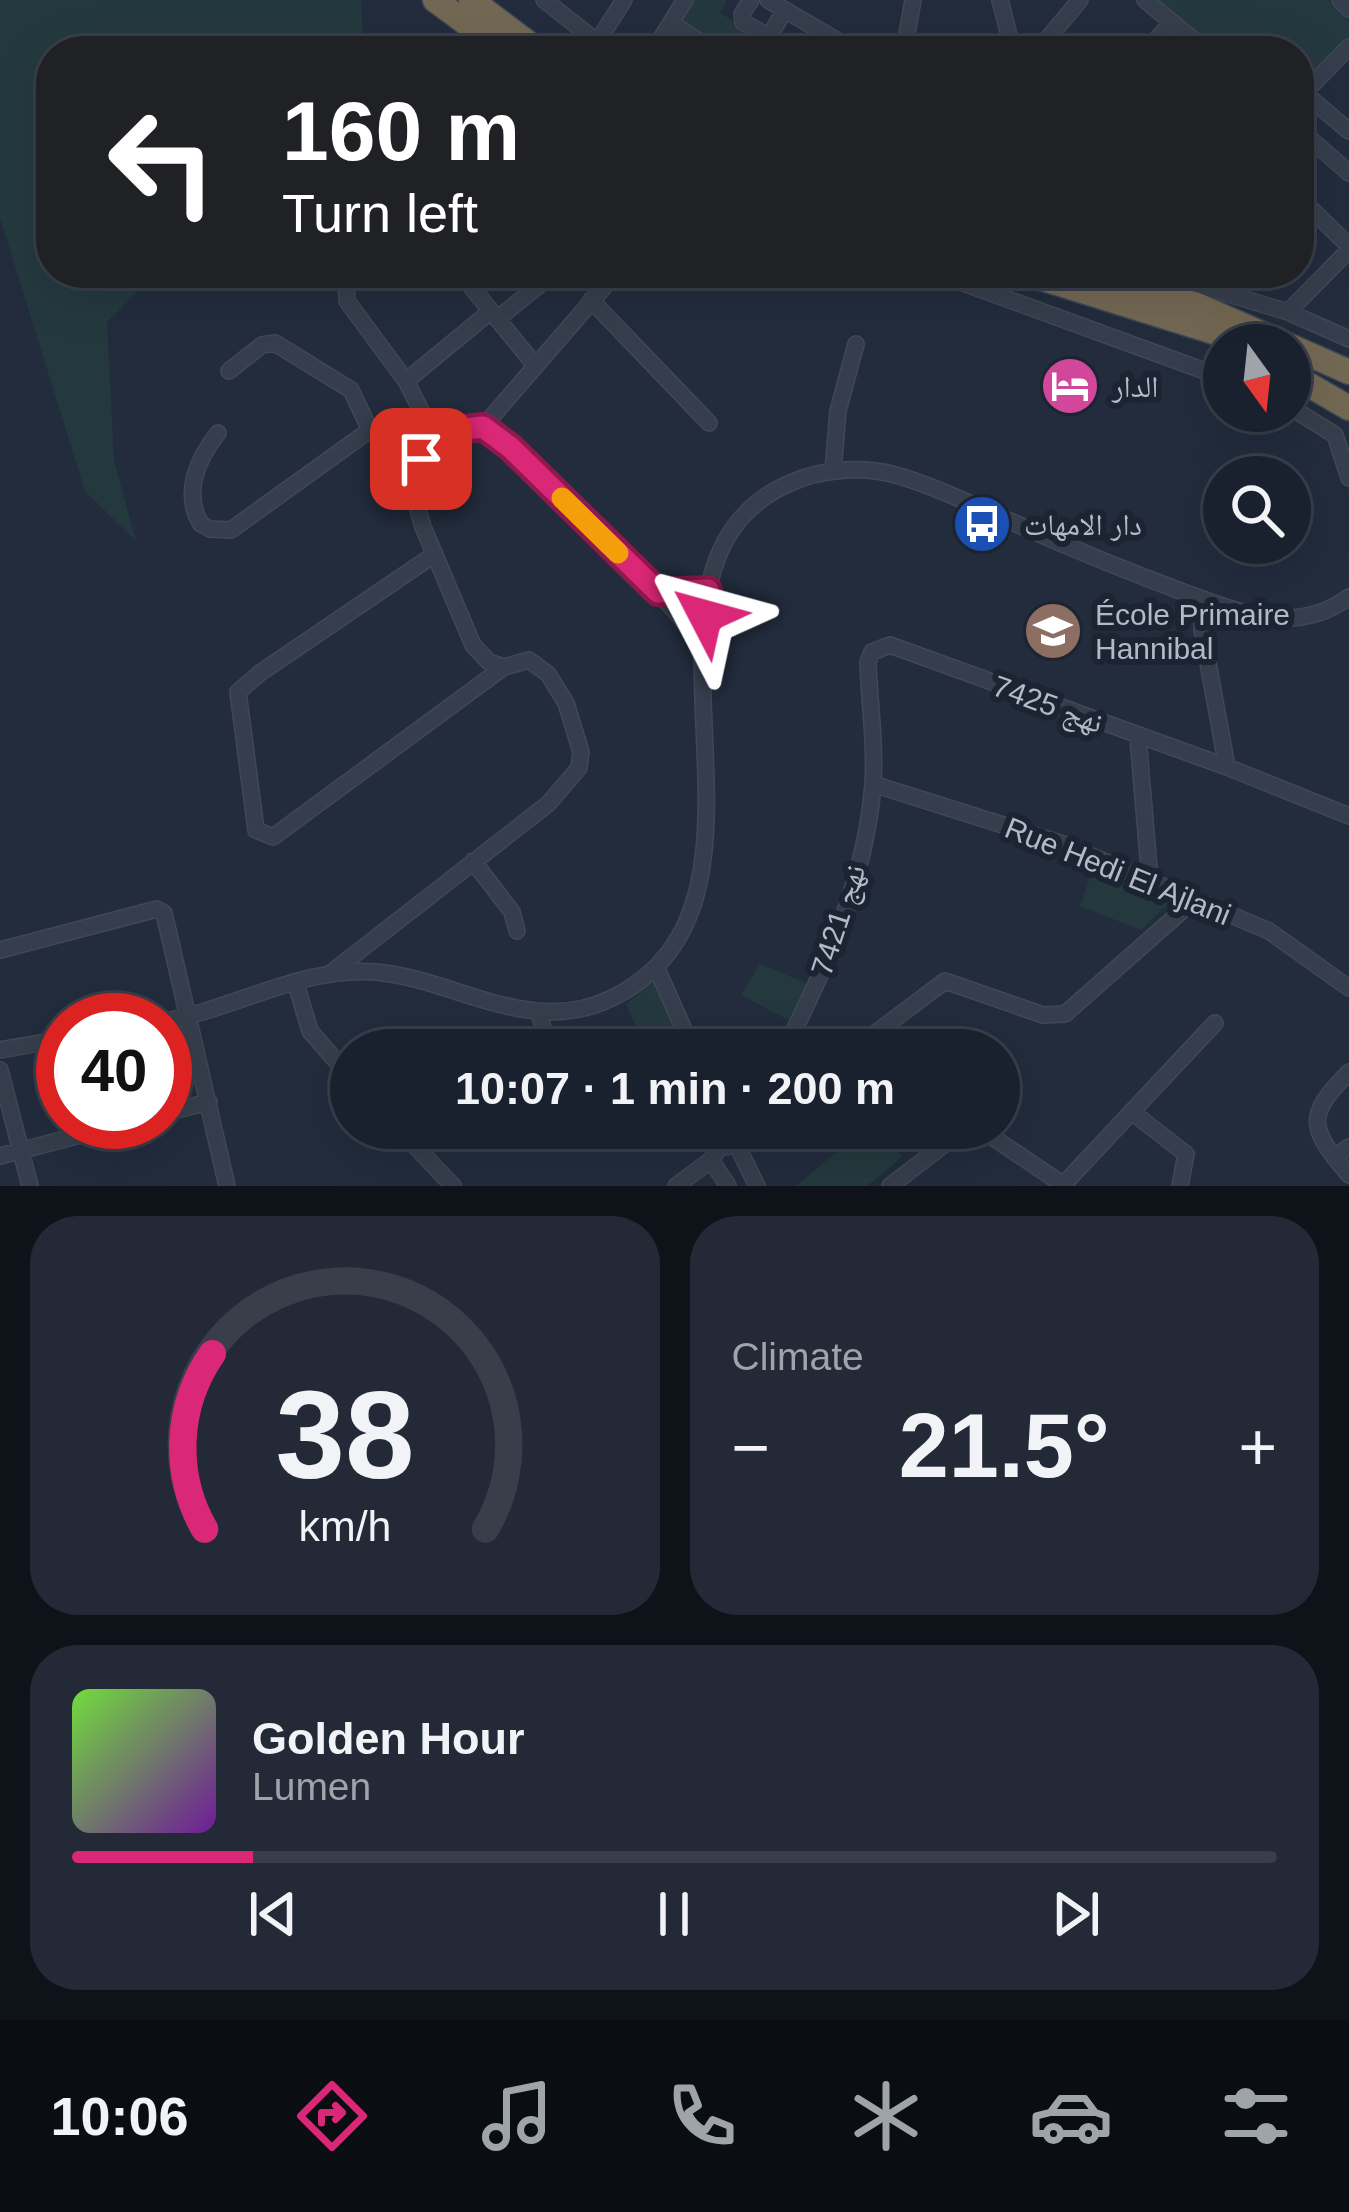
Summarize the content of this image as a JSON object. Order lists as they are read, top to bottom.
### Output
{
  "streets": {
    "street": ["نهج 7425", "Rue Hedi El Ajlani", "نهج 7421"]
  },
  "crossings": [
    ["نهج 7425", "Rue Hedi El Ajlani"],
    ["نهج 7425", "نهج 7421"],
    ["Rue Hedi El Ajlani", "نهج 7421"]
  ],
  "places": {
    "hotel": ["الدار"],
    "bus stop": ["دار الامهات"],
    "school or university": ["École Primaire Hannibal"]
  },
  "north": "bottom",
  "page": {
    "turn": ["160 m", "Turn left"],
    "limit": "40",
    "trip": "10:07 · 1 min · 200 m",
    "tile": "Climate",
    "heat": ["−", "21.5°", "+"],
    "song": ["Golden Hour", "Lumen"],
    "tabs": "10:06",
    "gauge": ["38", "km/h"]
  }
}
